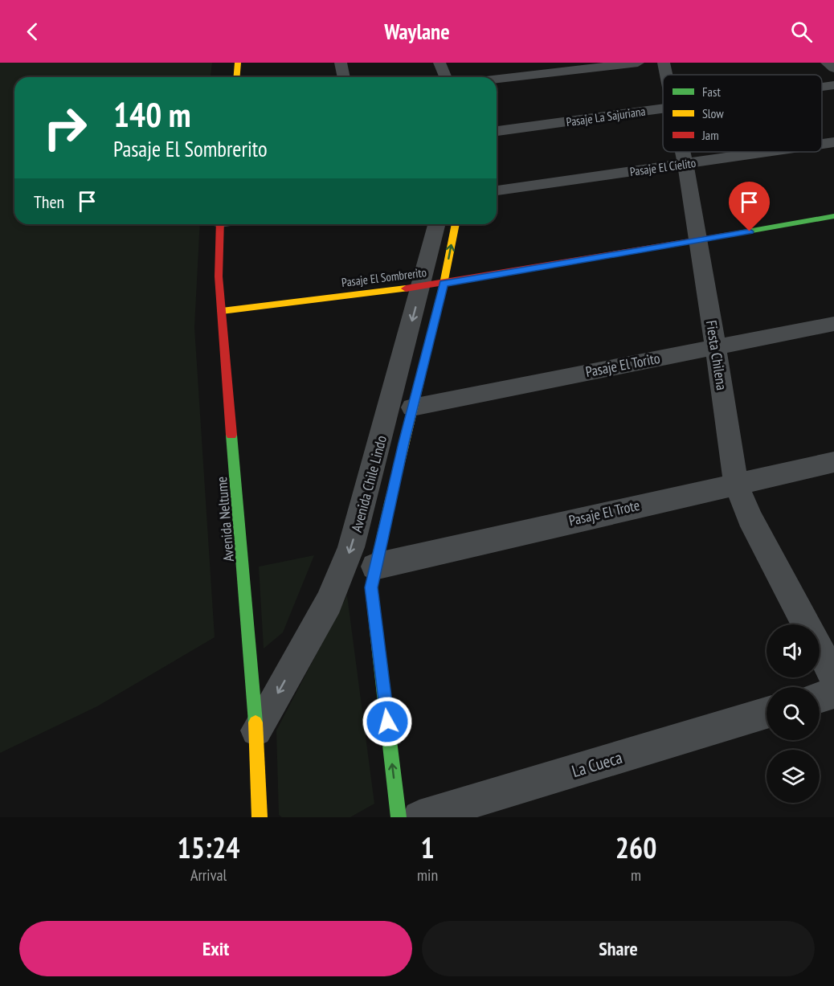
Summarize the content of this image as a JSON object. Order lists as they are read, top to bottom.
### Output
{
  "streets": {
    "street": [
      "Pasaje La Sajuriana",
      "Pasaje El Cielito",
      "Pasaje El Sombrerito",
      "Fiesta Chilena",
      "Pasaje El Torito",
      "Avenida Chile Lindo",
      "Pasaje El Trote",
      "Avenida Neltume",
      "La Cueca"
    ]
  },
  "crossings": [
    ["Pasaje El Cielito", "Fiesta Chilena"],
    ["Pasaje El Sombrerito", "Fiesta Chilena"],
    ["Pasaje El Sombrerito", "Avenida Chile Lindo"],
    ["Pasaje El Sombrerito", "Avenida Neltume"],
    ["Fiesta Chilena", "Pasaje El Torito"],
    ["Fiesta Chilena", "Pasaje El Trote"],
    ["Pasaje El Torito", "Avenida Chile Lindo"],
    ["Avenida Chile Lindo", "Pasaje El Trote"],
    ["Avenida Chile Lindo", "Avenida Neltume"]
  ],
  "legend": ["Fast", "Slow", "Jam"],
  "page": {
    "header": "Waylane",
    "turn": ["140 m", "Pasaje El Sombrerito"],
    "then": "Then",
    "eta": [
      "15:24",
      "Arrival",
      "1",
      "min",
      "260",
      "m"
    ],
    "buttons": ["Exit", "Share"]
  }
}
